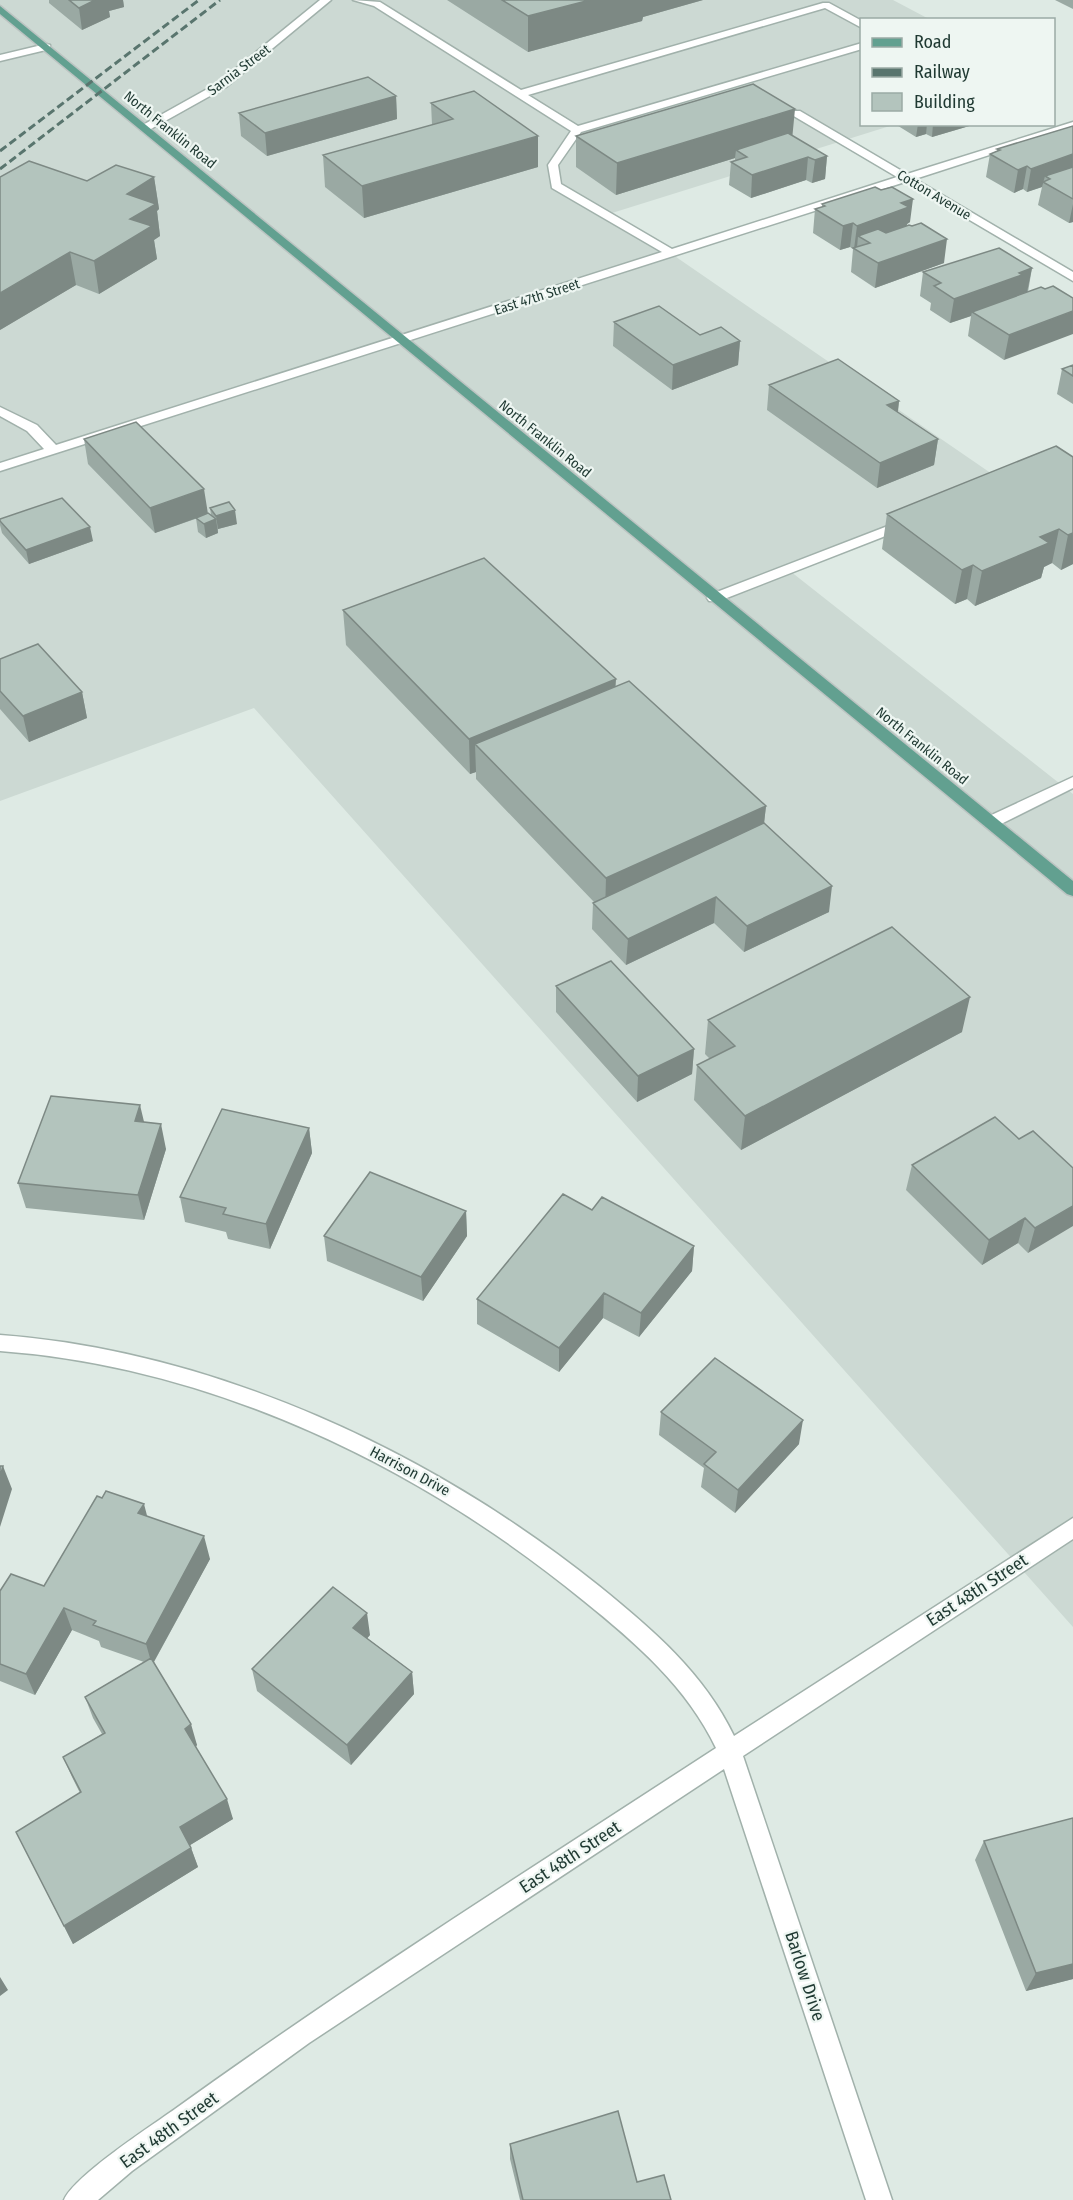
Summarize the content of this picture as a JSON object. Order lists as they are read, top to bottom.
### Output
{
  "streets": {
    "main road": ["North Franklin Road"],
    "street": [
      "Sarnia Street",
      "Cotton Avenue",
      "East 47th Street",
      "Harrison Drive",
      "East 48th Street",
      "Barlow Drive"
    ]
  },
  "crossings": [
    ["Sarnia Street", "North Franklin Road"],
    ["North Franklin Road", "East 47th Street"],
    ["Cotton Avenue", "East 47th Street"],
    ["Harrison Drive", "East 48th Street"],
    ["Harrison Drive", "Barlow Drive"],
    ["East 48th Street", "Barlow Drive"]
  ],
  "legend": ["Road", "Railway", "Building"]
}
